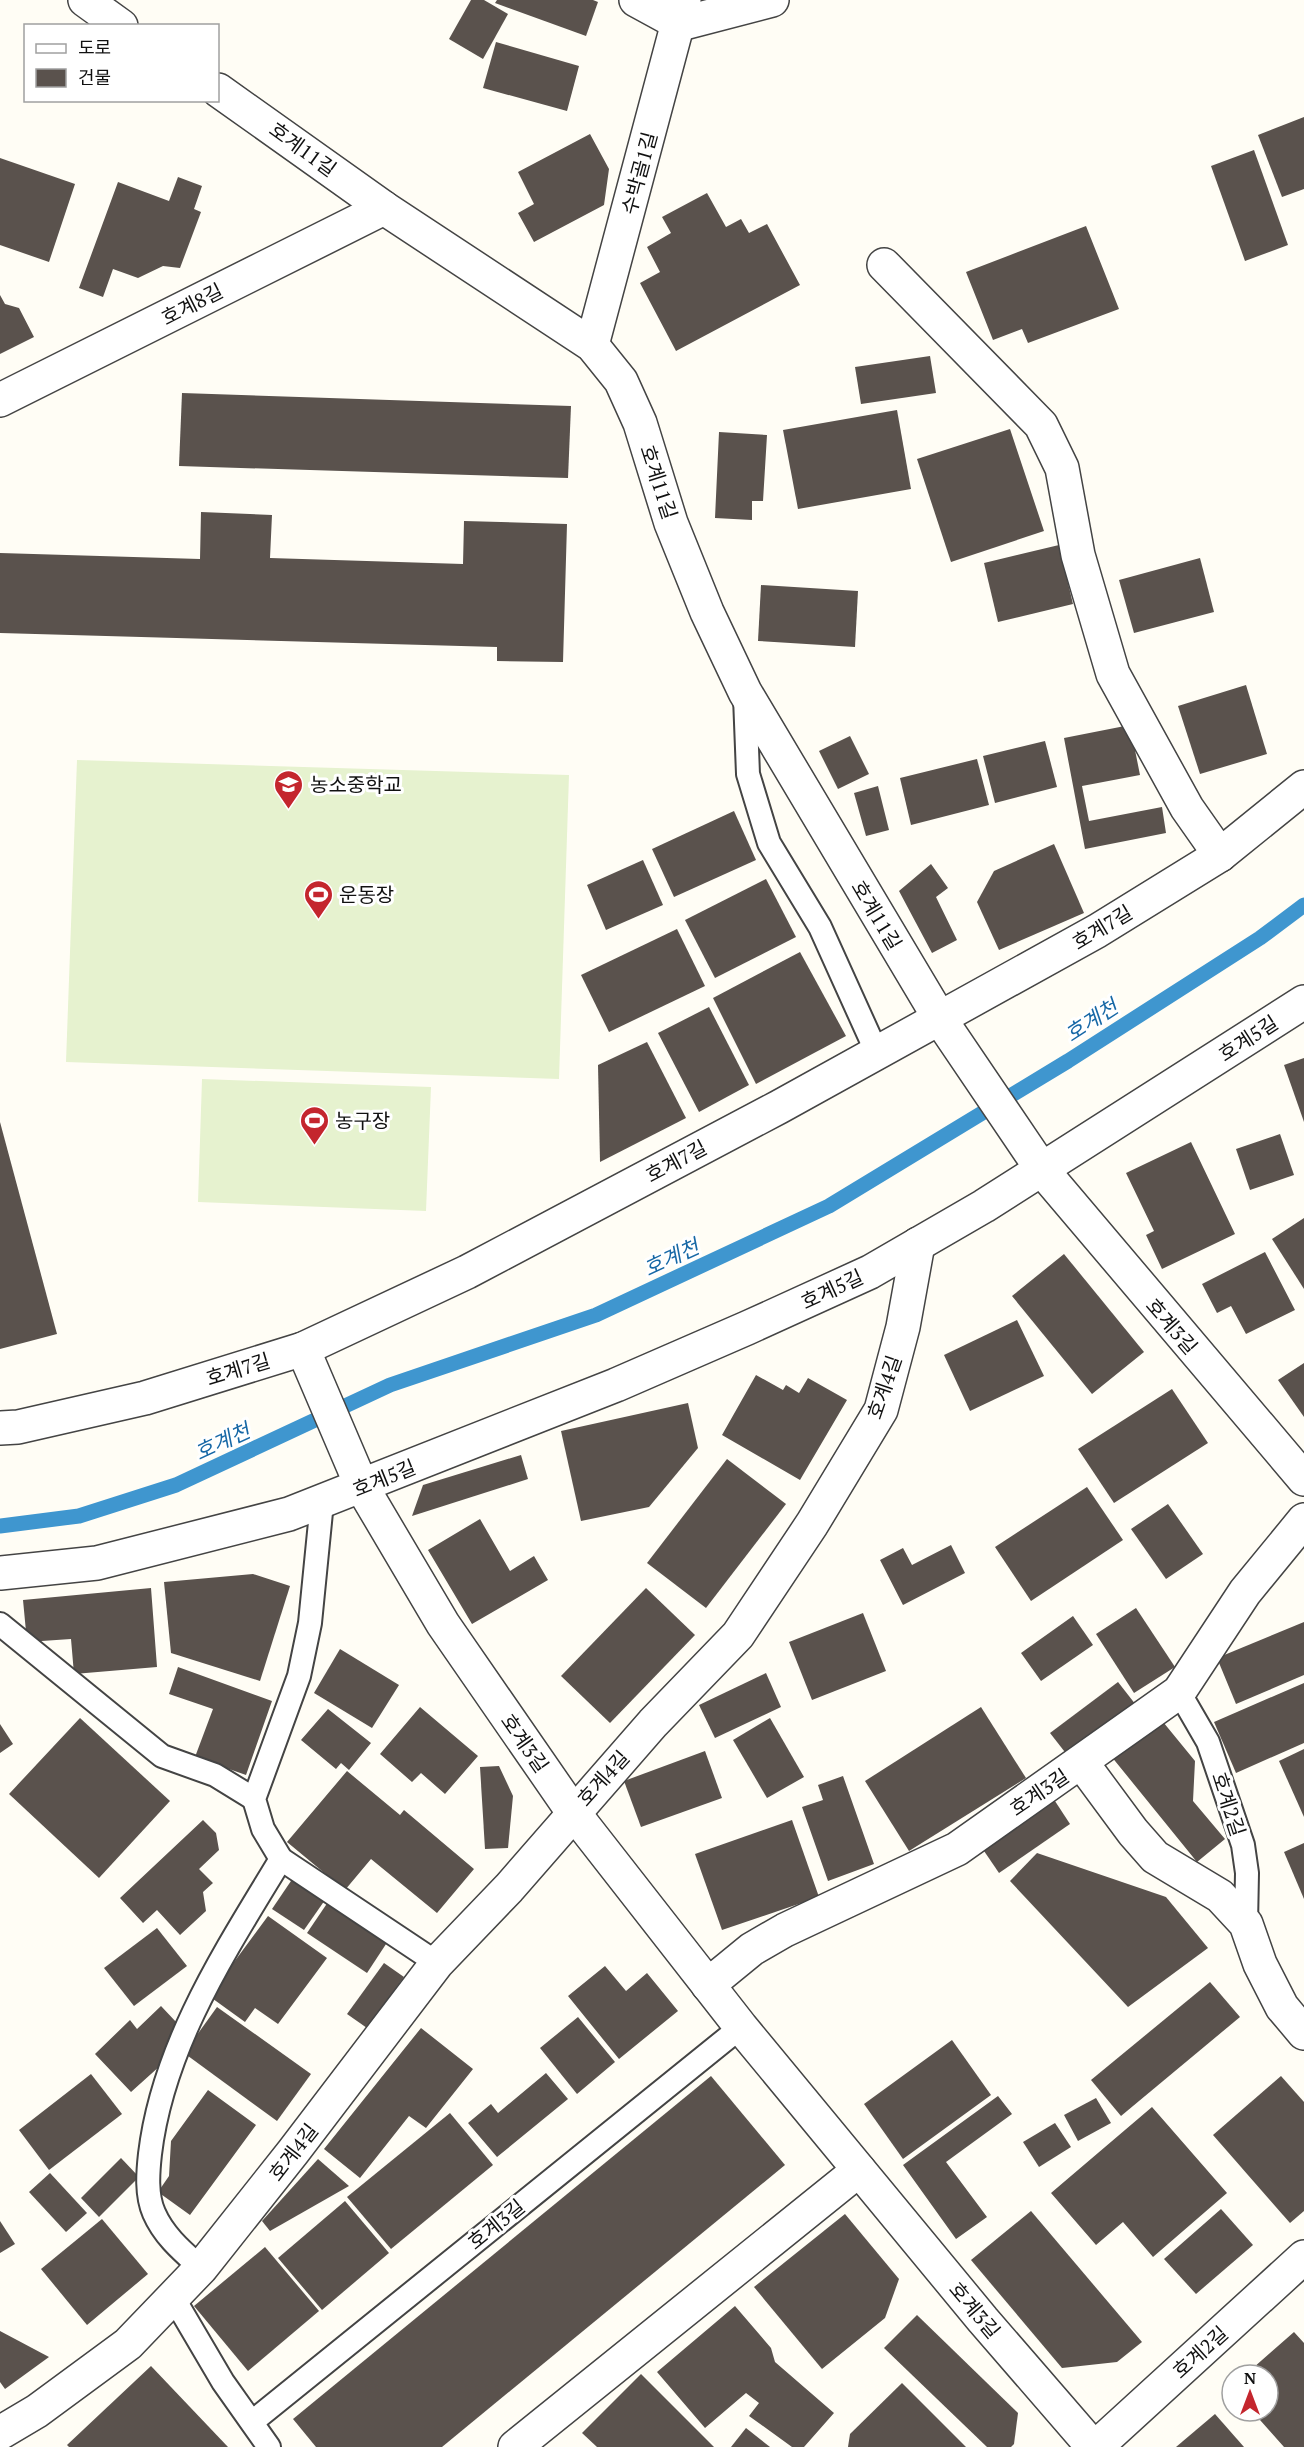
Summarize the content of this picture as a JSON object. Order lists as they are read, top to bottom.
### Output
{
  "streets": {
    "street": [
      "호계11길",
      "수박골1길",
      "호계8길",
      "호계7길",
      "호계5길",
      "호계3길",
      "호계4길",
      "호계2길"
    ]
  },
  "crossings": [
    ["호계11길", "수박골1길"],
    ["호계11길", "호계8길"],
    ["호계11길", "호계7길"],
    ["호계11길", "호계3길"],
    ["호계7길", "호계3길"],
    ["호계5길", "호계3길"],
    ["호계5길", "호계4길"],
    ["호계3길", "호계4길"],
    ["호계3길", "호계2길"]
  ],
  "water": ["호계천"],
  "places": {
    "school or university": ["농소중학교"],
    "sports": ["운동장", "농구장"]
  },
  "legend": ["도로", "건물"],
  "north": "top"
}
